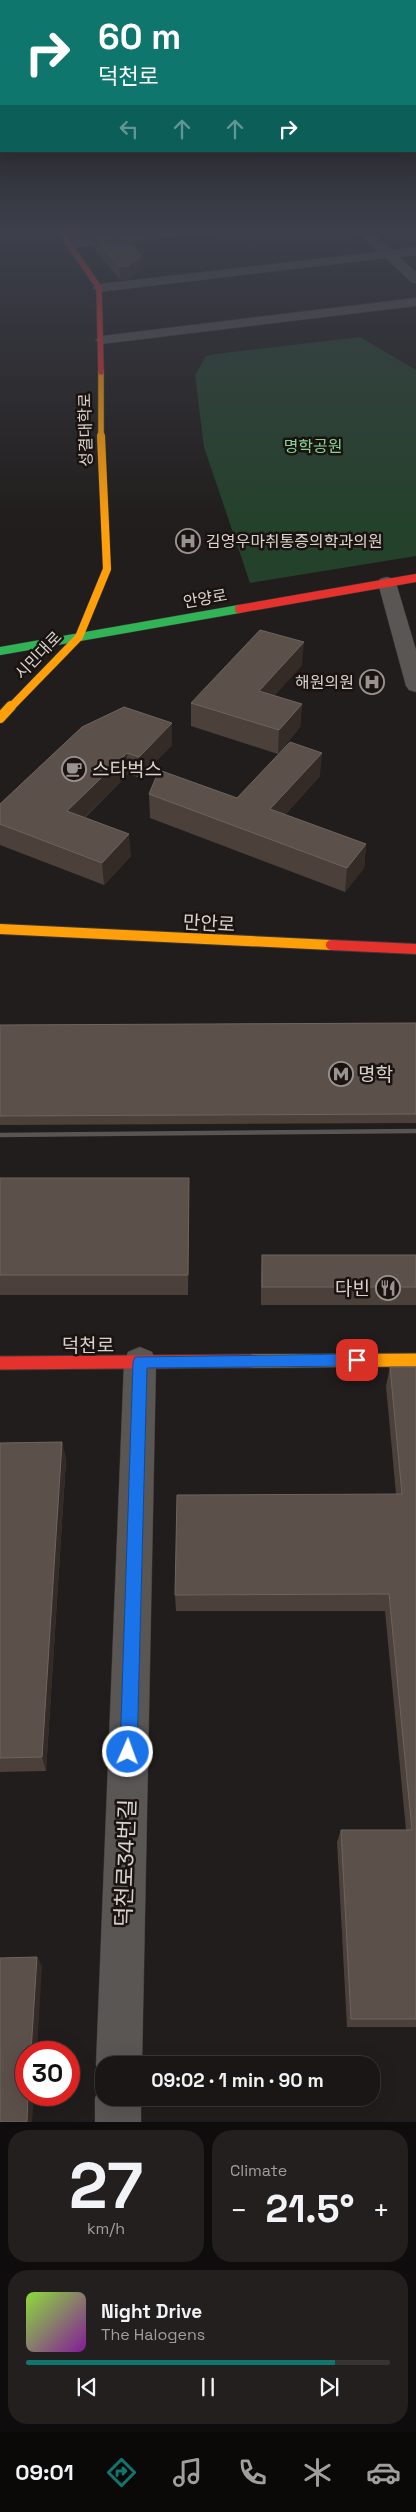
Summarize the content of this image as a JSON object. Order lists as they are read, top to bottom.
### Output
{
  "streets": {
    "street": [
      "성결대학로",
      "안양로",
      "시민대로",
      "만안로",
      "덕천로",
      "덕천로34번길"
    ]
  },
  "crossings": [
    ["성결대학로", "안양로"],
    ["성결대학로", "시민대로"],
    ["안양로", "시민대로"],
    ["덕천로", "덕천로34번길"]
  ],
  "parks": ["명학공원"],
  "places": {
    "hospital": ["김영우마취통증의학과의원", "해원의원"],
    "cafe": ["스타벅스"],
    "metro station": ["명학"],
    "restaurant": ["다빈"]
  },
  "page": {
    "turn": ["60 m", "덕천로"],
    "limit": "30",
    "trip": "09:02 · 1 min · 90 m",
    "tile": [
      ["27", "km/h"],
      "Climate"
    ],
    "heat": ["−", "21.5°", "+"],
    "song": ["Night Drive", "The Halogens"],
    "tabs": "09:01"
  }
}
